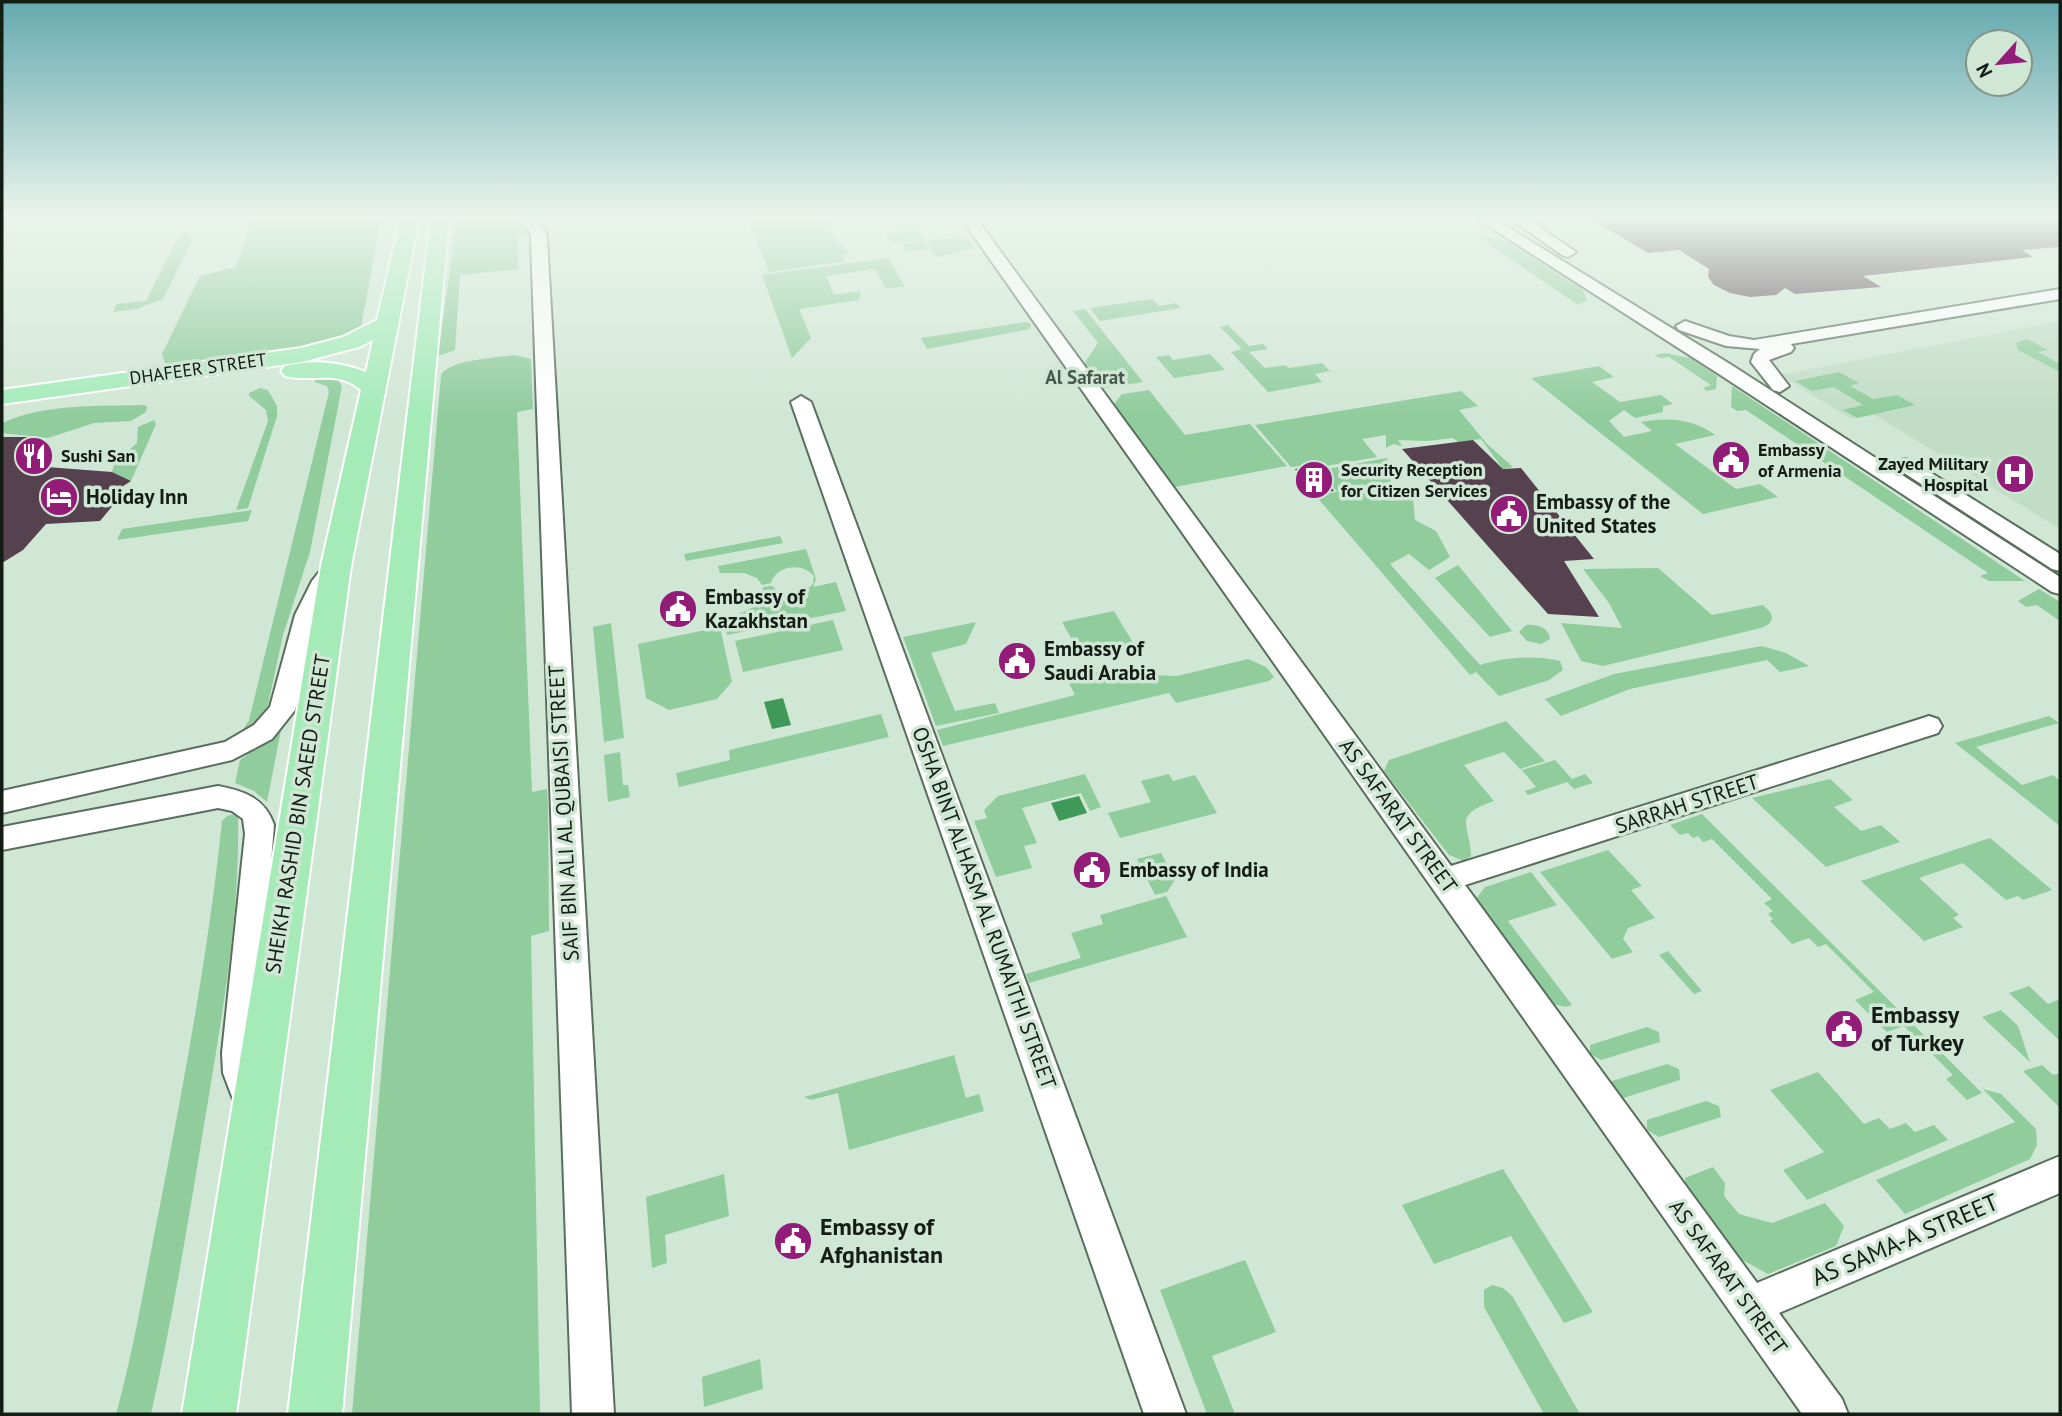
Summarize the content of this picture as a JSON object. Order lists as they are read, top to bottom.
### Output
{
  "streets": {
    "main road": ["DHAFEER STREET", "SHEIKH RASHID BIN SAEED STREET"],
    "street": [
      "SARRAH STREET",
      "SAIF BIN ALI AL QUBAISI STREET",
      "AS SAFARAT STREET",
      "OSHA BINT ALHASM AL RUMAITHI STREET",
      "AS SAMA-A STREET"
    ]
  },
  "crossings": [
    ["DHAFEER STREET", "SHEIKH RASHID BIN SAEED STREET"],
    ["SARRAH STREET", "AS SAFARAT STREET"],
    ["AS SAFARAT STREET", "AS SAMA-A STREET"]
  ],
  "districts": ["Al Safarat"],
  "places": {
    "restaurant": ["Sushi San"],
    "public building": [
      "Embassy of Armenia",
      "Embassy of the United States",
      "Embassy of Kazakhstan",
      "Embassy of Saudi Arabia",
      "Embassy of India",
      "Embassy of Turkey",
      "Embassy of Afghanistan"
    ],
    "hospital": ["Zayed Military Hospital"],
    "building": ["Security Reception for Citizen Services"],
    "hotel": ["Holiday Inn"]
  },
  "north": "bottom left"
}
